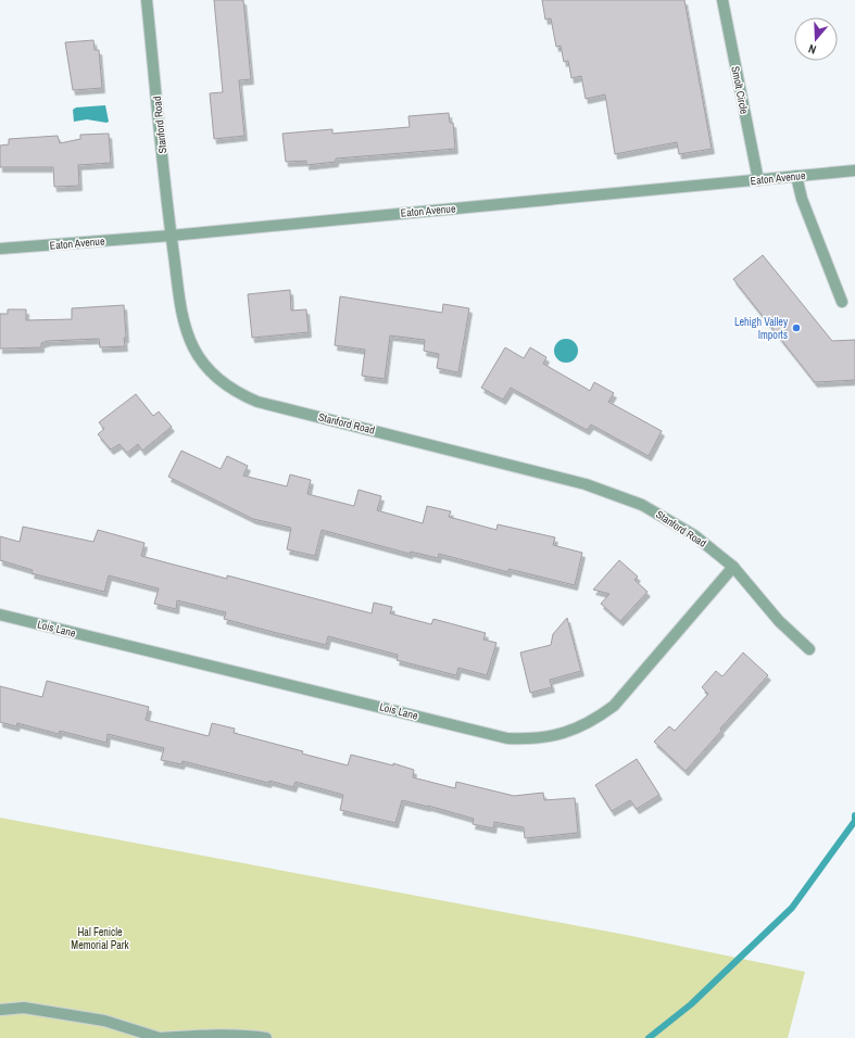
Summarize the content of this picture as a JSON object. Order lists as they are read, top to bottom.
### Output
{
  "streets": {
    "street": [
      "Smolt Circle",
      "Stanford Road",
      "Eaton Avenue",
      "Lois Lane"
    ]
  },
  "crossings": [
    ["Smolt Circle", "Eaton Avenue"],
    ["Stanford Road", "Eaton Avenue"],
    ["Stanford Road", "Lois Lane"]
  ],
  "parks": ["Hal Fenicle Memorial Park"],
  "places": ["Lehigh Valley Imports"],
  "north": "bottom"
}
